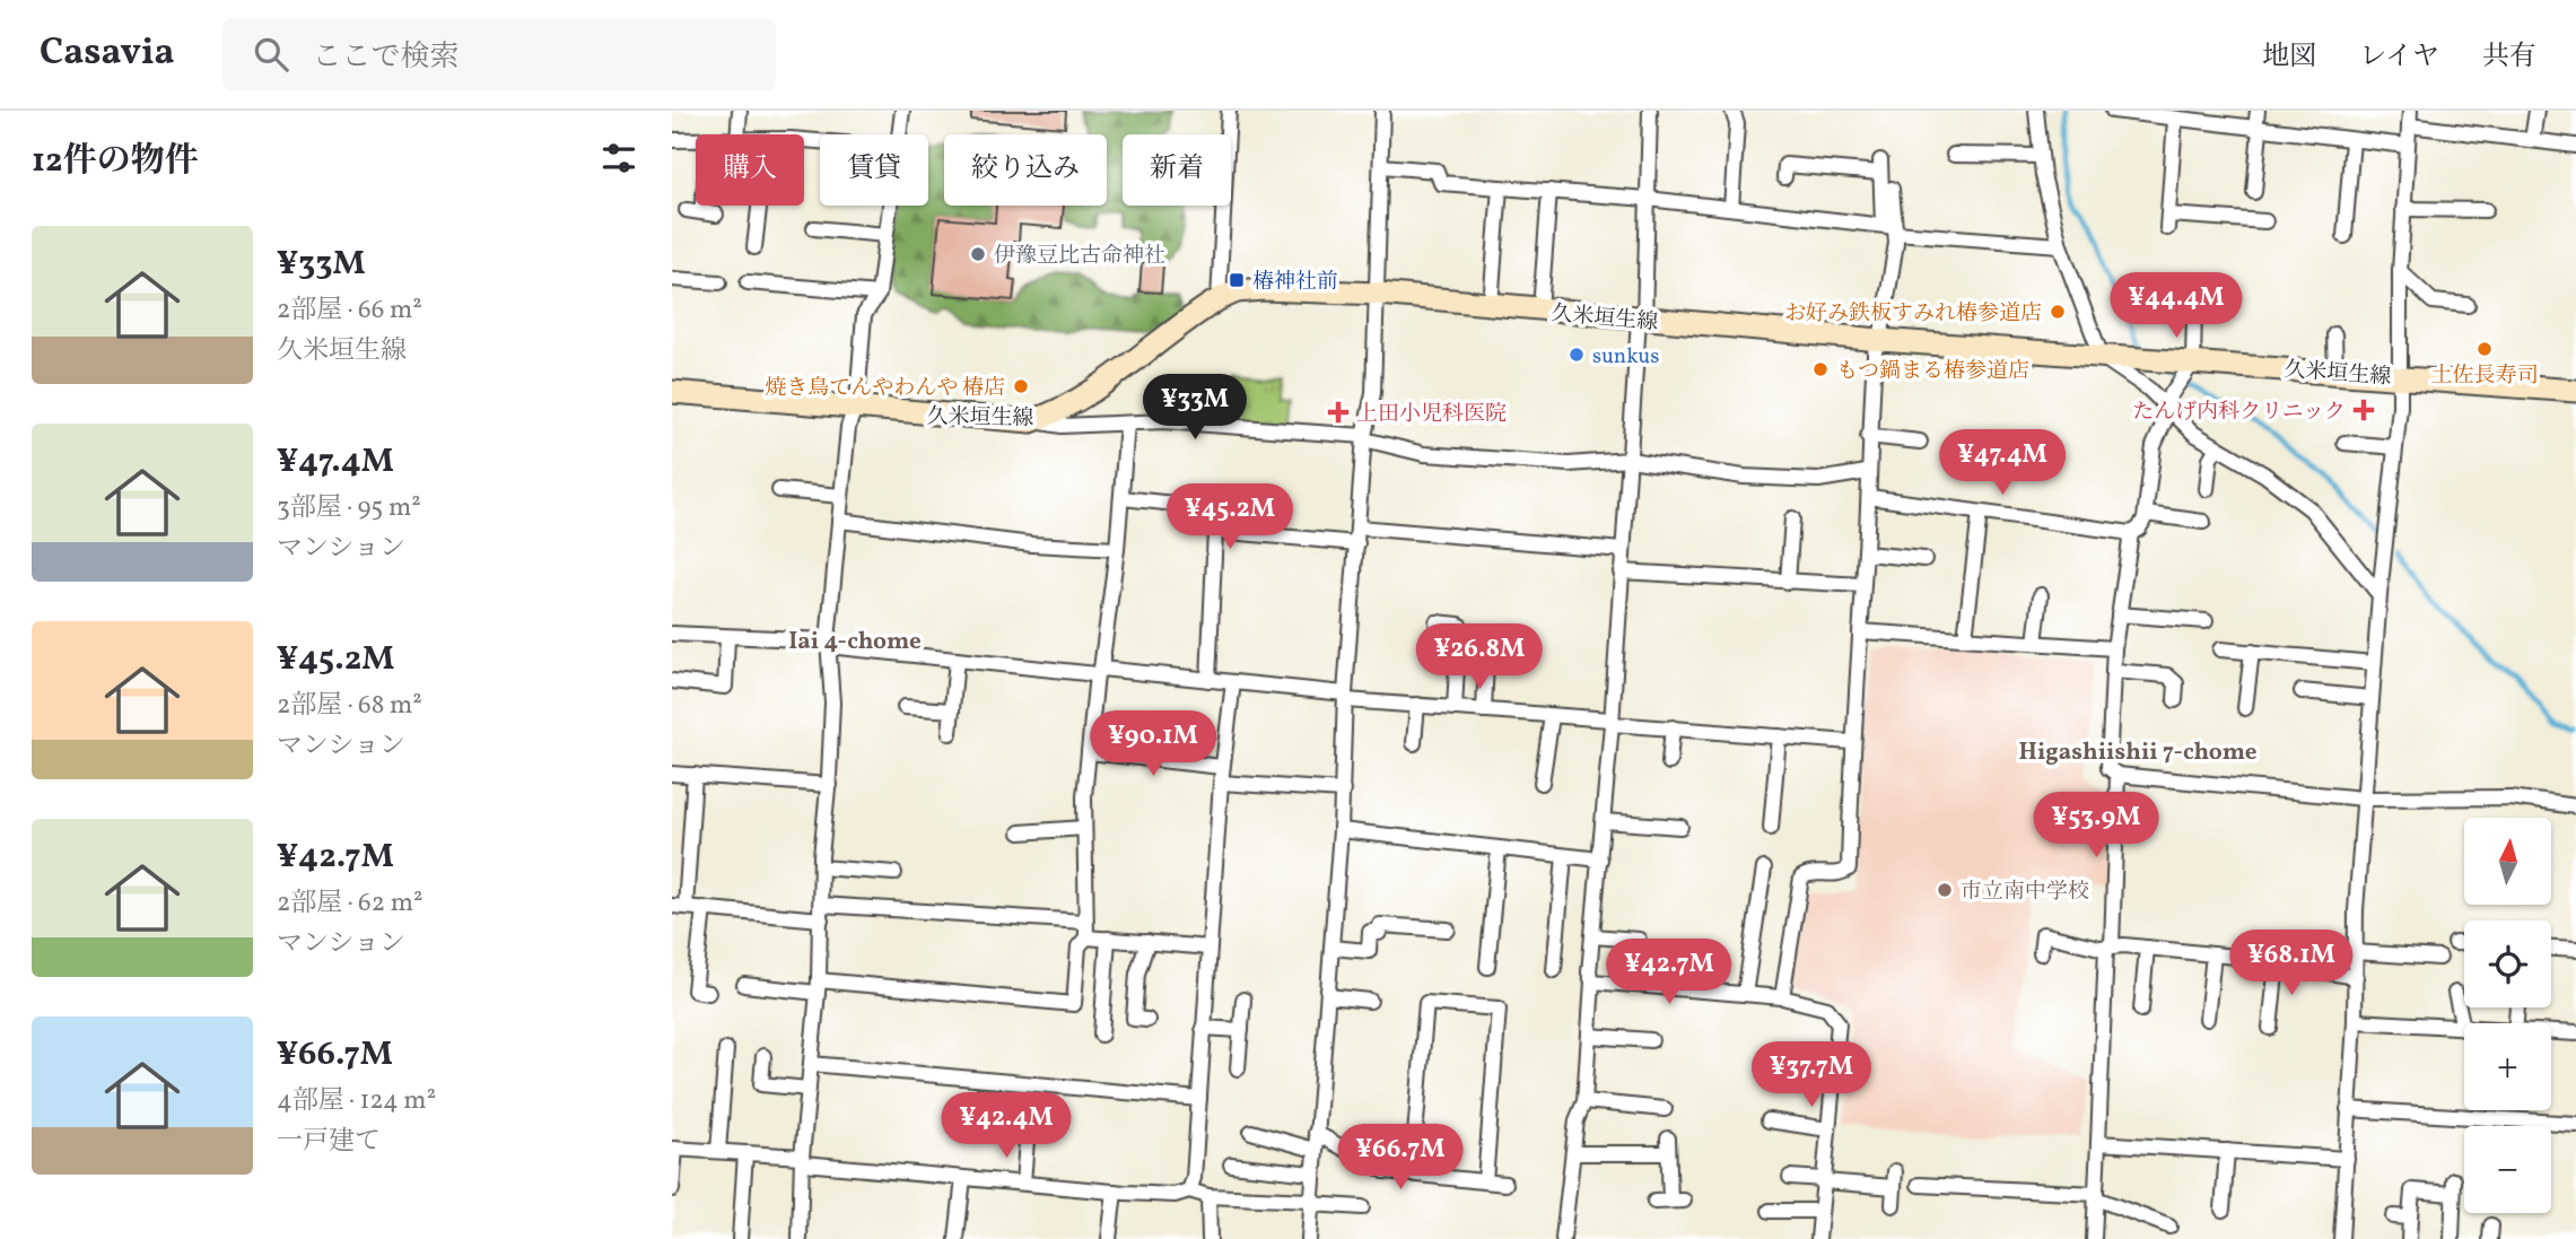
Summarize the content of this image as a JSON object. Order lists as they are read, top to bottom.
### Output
{
  "streets": {
    "main road": ["久米垣生線"]
  },
  "districts": ["Iai 4-chome", "Higashiishii 7-chome"],
  "places": {
    "other": [
      "伊豫豆比古命神社",
      "お好み鉄板すみれ椿参道店",
      "土佐長寿司",
      "sunkus",
      "もつ鍋まる椿参道店",
      "焼き鳥てんやわんや 椿店",
      "市立南中学校"
    ],
    "transit": ["椿神社前"],
    "health": ["たんげ内科クリニック", "上田小児科医院"]
  },
  "north": "top",
  "page": {
    "header": "Casavia",
    "search": "ここで検索",
    "nav": ["地図", "レイヤ", "共有"],
    "heading": "12件の物件",
    "chip": [
      "購入",
      "賃貸",
      "絞り込み",
      "新着"
    ],
    "list": [
      {
        "name": "¥33M",
        "note": "2部屋 · 66 m² · 久米垣生線"
      },
      {
        "name": "¥47.4M",
        "note": "3部屋 · 95 m² · マンション"
      },
      {
        "name": "¥45.2M",
        "note": "2部屋 · 68 m² · マンション"
      },
      {
        "name": "¥42.7M",
        "note": "2部屋 · 62 m² · マンション"
      },
      {
        "name": "¥66.7M",
        "note": "4部屋 · 124 m² · 一戸建て"
      }
    ],
    "price": [
      "¥44.4M",
      "¥33M",
      "¥47.4M",
      "¥45.2M",
      "¥26.8M",
      "¥90.1M",
      "¥53.9M",
      "¥68.1M",
      "¥42.7M",
      "¥37.7M",
      "¥42.4M",
      "¥66.7M"
    ],
    "map_buttons": ["+", "−"]
  }
}
